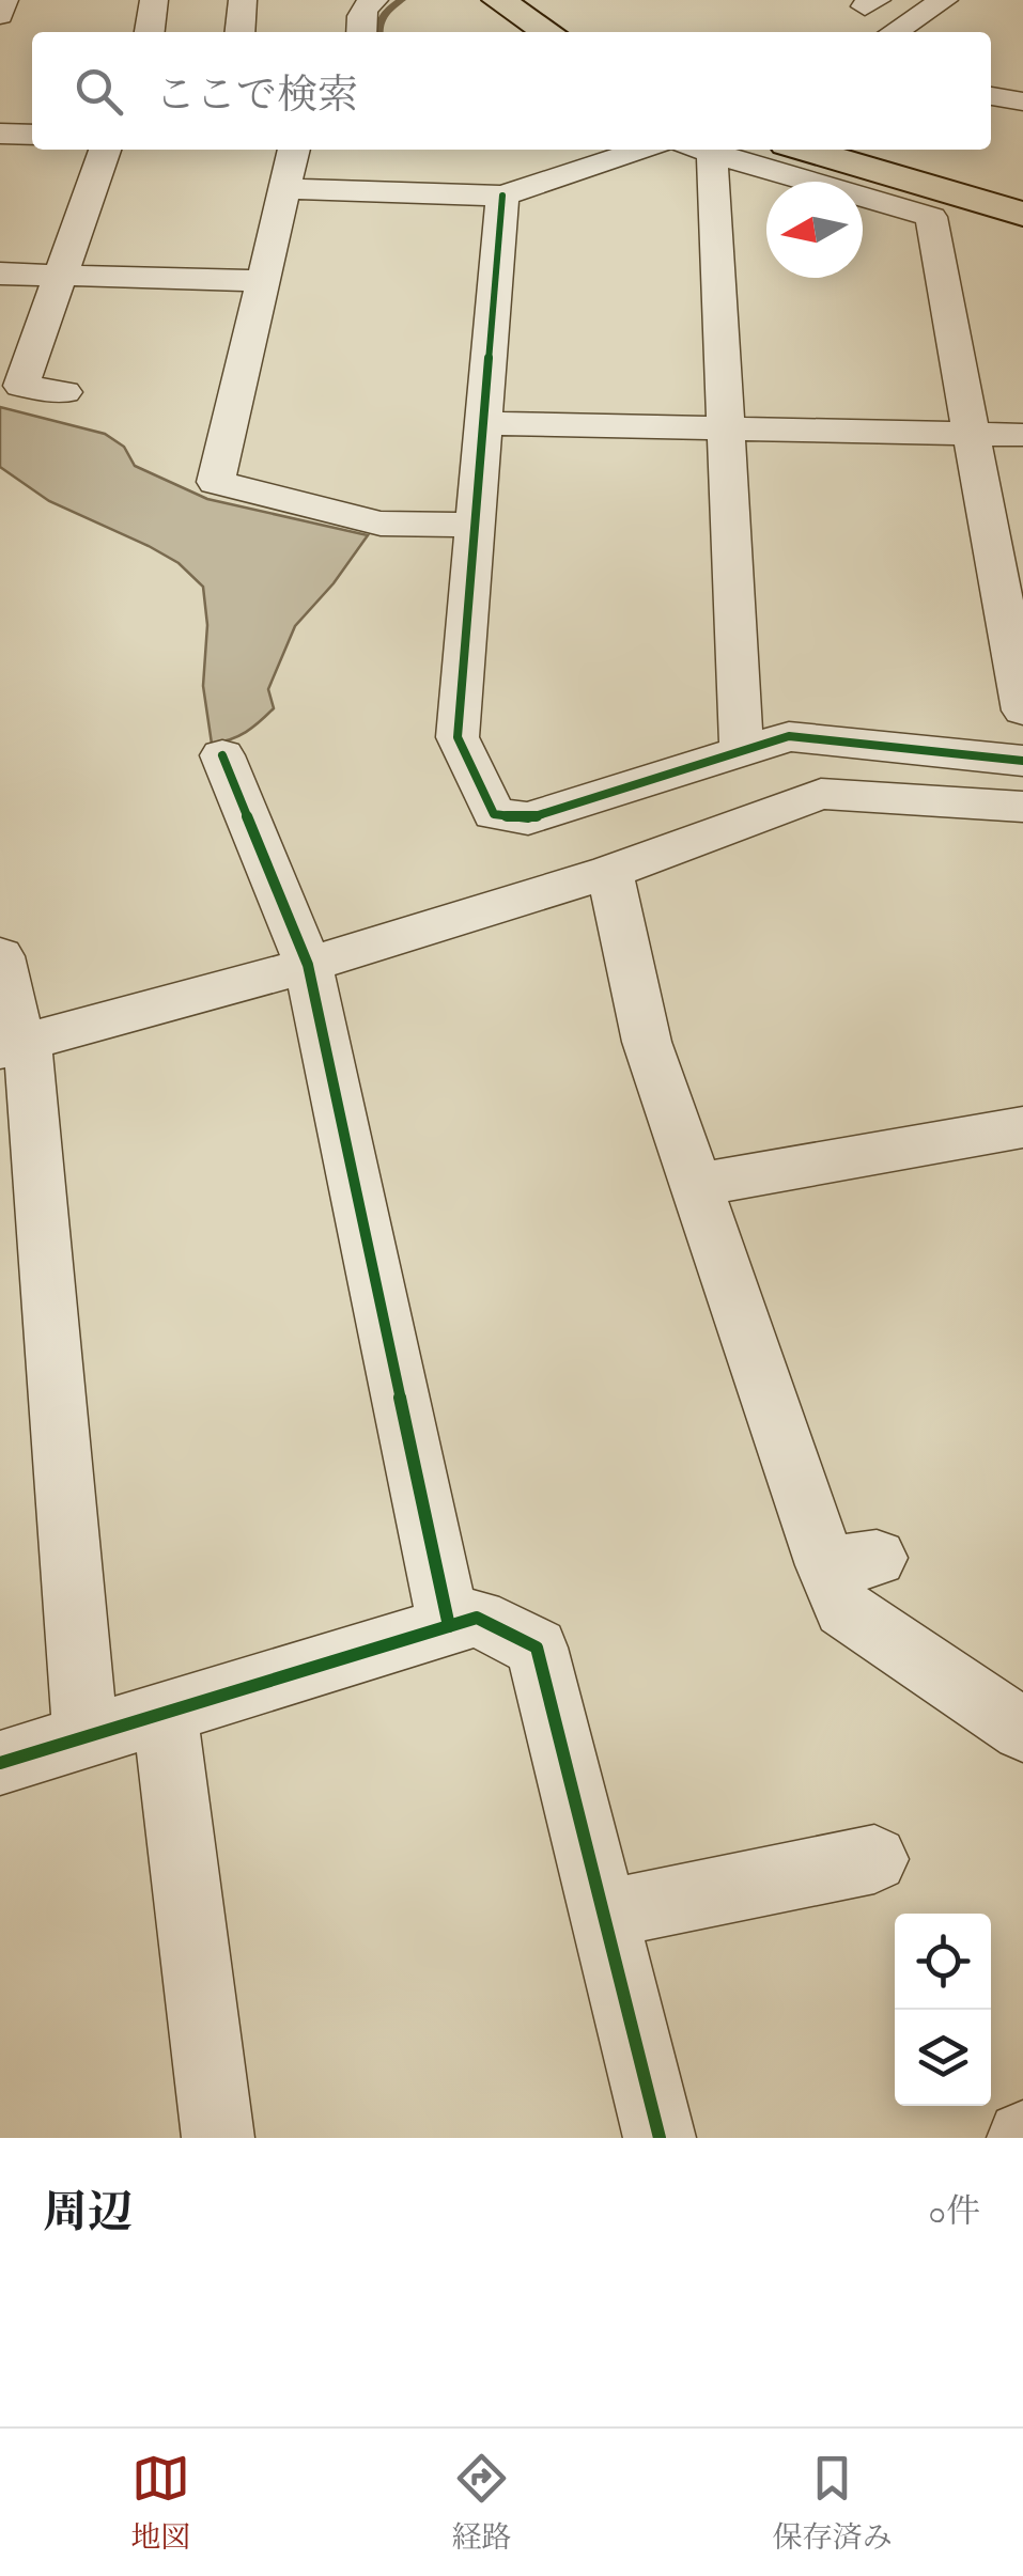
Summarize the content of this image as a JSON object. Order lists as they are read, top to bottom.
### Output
{
  "north": "left",
  "page": {
    "search": "ここで検索",
    "heading": ["周辺", "0件"],
    "nav": ["地図", "経路", "保存済み"]
  }
}
